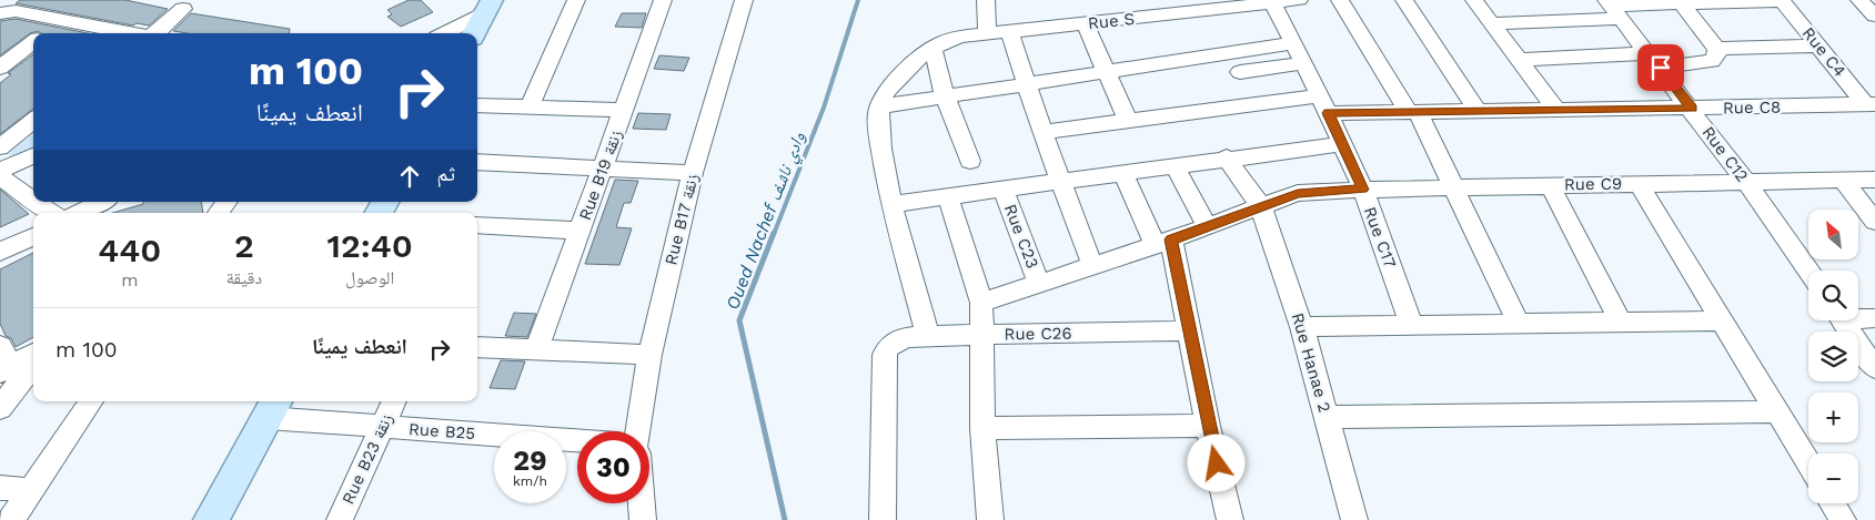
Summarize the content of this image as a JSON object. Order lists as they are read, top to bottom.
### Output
{
  "streets": {
    "street": [
      "Rue S",
      "Rue C4",
      "Rue C8",
      "Rue C12",
      "Rue B19 زنقة",
      "Rue C9",
      "Rue B17 زنقة",
      "Rue C23",
      "Rue C17",
      "Rue C26",
      "Rue Hanae 2",
      "Rue B25",
      "Rue B23 زنقة"
    ]
  },
  "crossings": [
    ["Rue S", "Rue C17"],
    ["Rue C4", "Rue C8"],
    ["Rue C8", "Rue C12"],
    ["Rue C8", "Rue C17"],
    ["Rue C12", "Rue C9"],
    ["Rue C9", "Rue C23"],
    ["Rue C9", "Rue C17"],
    ["Rue C9", "Rue Hanae 2"],
    ["Rue B25", "Rue B23 زنقة"]
  ],
  "water": ["Oued Nachef وادي ناشف"],
  "north": "top left",
  "page": {
    "turn": ["100 m", "انعطف يمينًا"],
    "then": "ثم",
    "map_buttons": ["+", "−"],
    "eta": [
      "12:40",
      "الوصول",
      "2",
      "دقيقة",
      "440",
      "m"
    ],
    "list": [
      {
        "name": "انعطف يمينًا",
        "value": "100 m"
      }
    ],
    "speed": "29 km/h",
    "limit": "30"
  }
}
